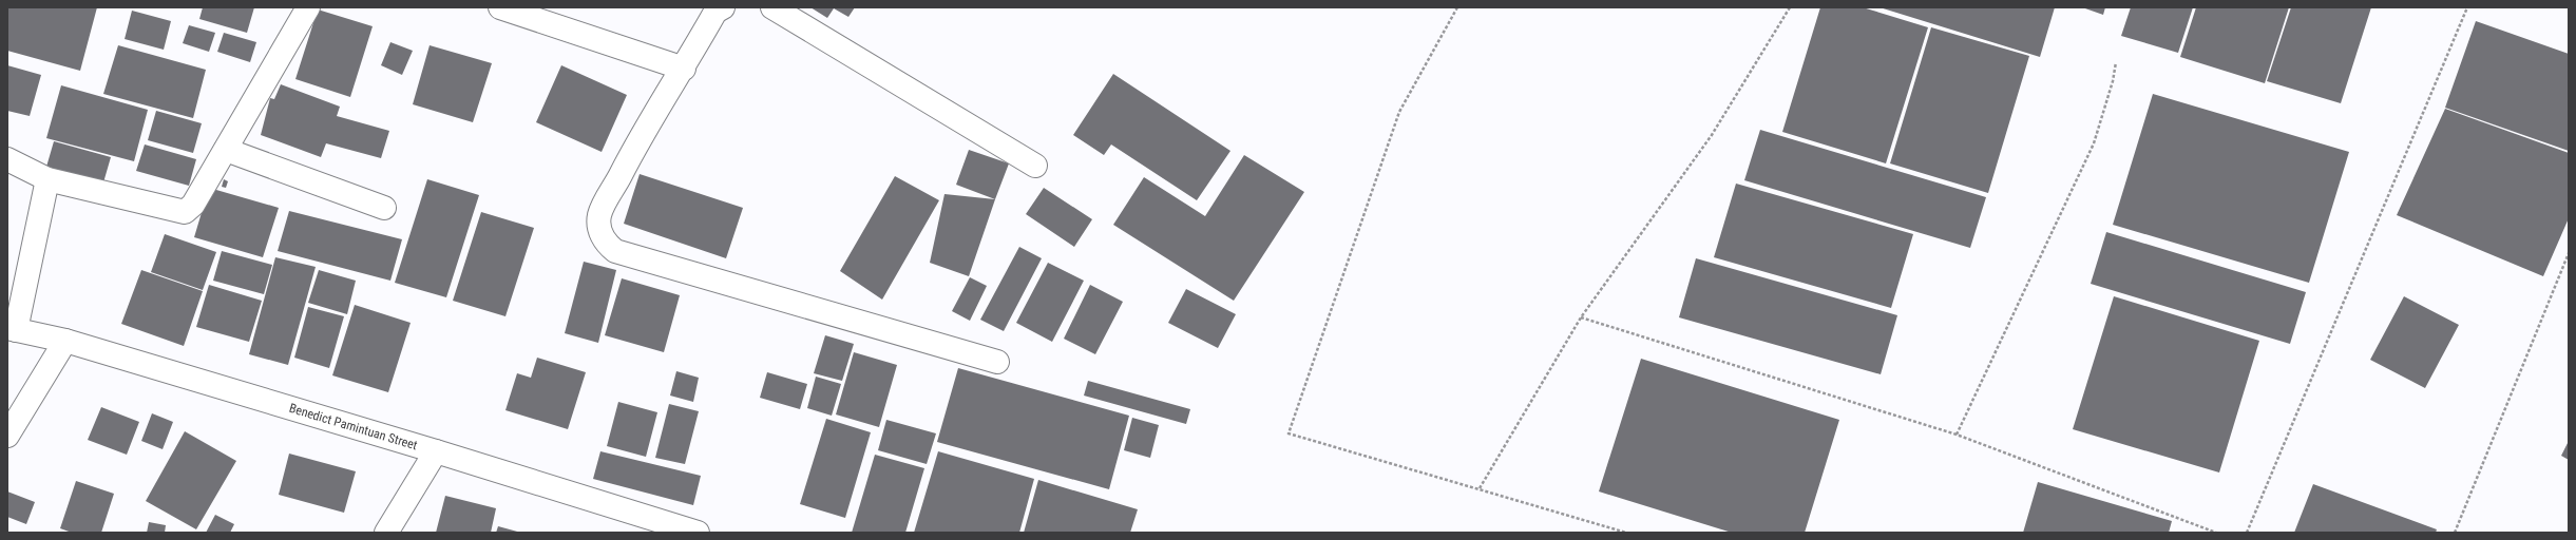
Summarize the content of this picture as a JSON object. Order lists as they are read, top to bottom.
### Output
{
  "streets": {
    "street": ["Benedict Pamintuan Street"]
  }
}
